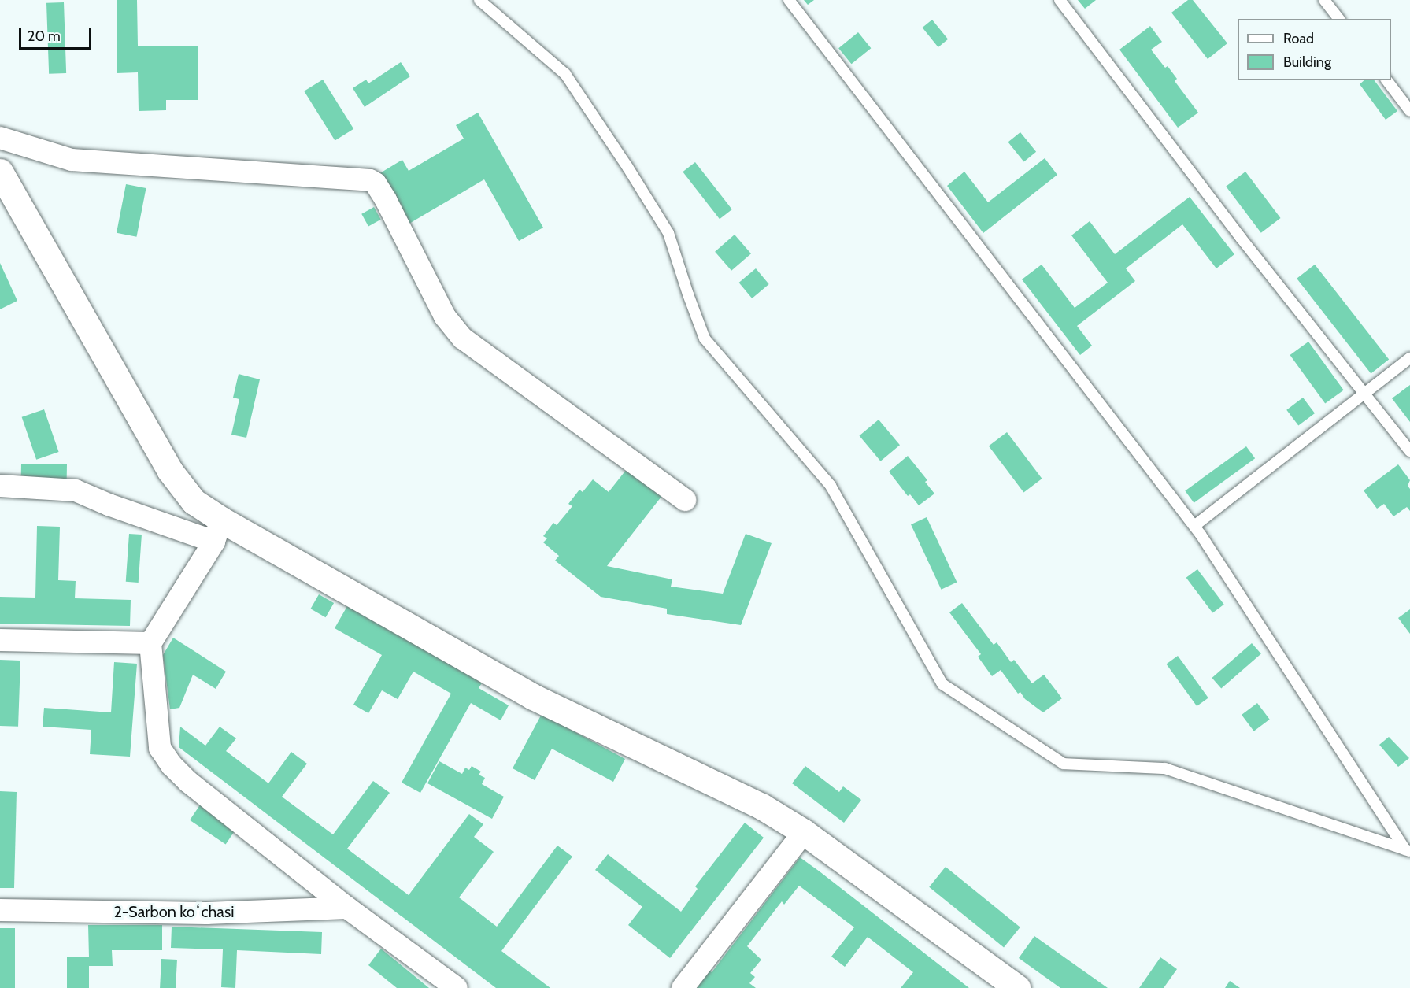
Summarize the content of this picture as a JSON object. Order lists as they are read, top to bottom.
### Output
{
  "streets": {
    "street": ["2-Sarbon koʻchasi"]
  },
  "legend": ["Road", "Building"],
  "scale_bar": "20 m"
}
